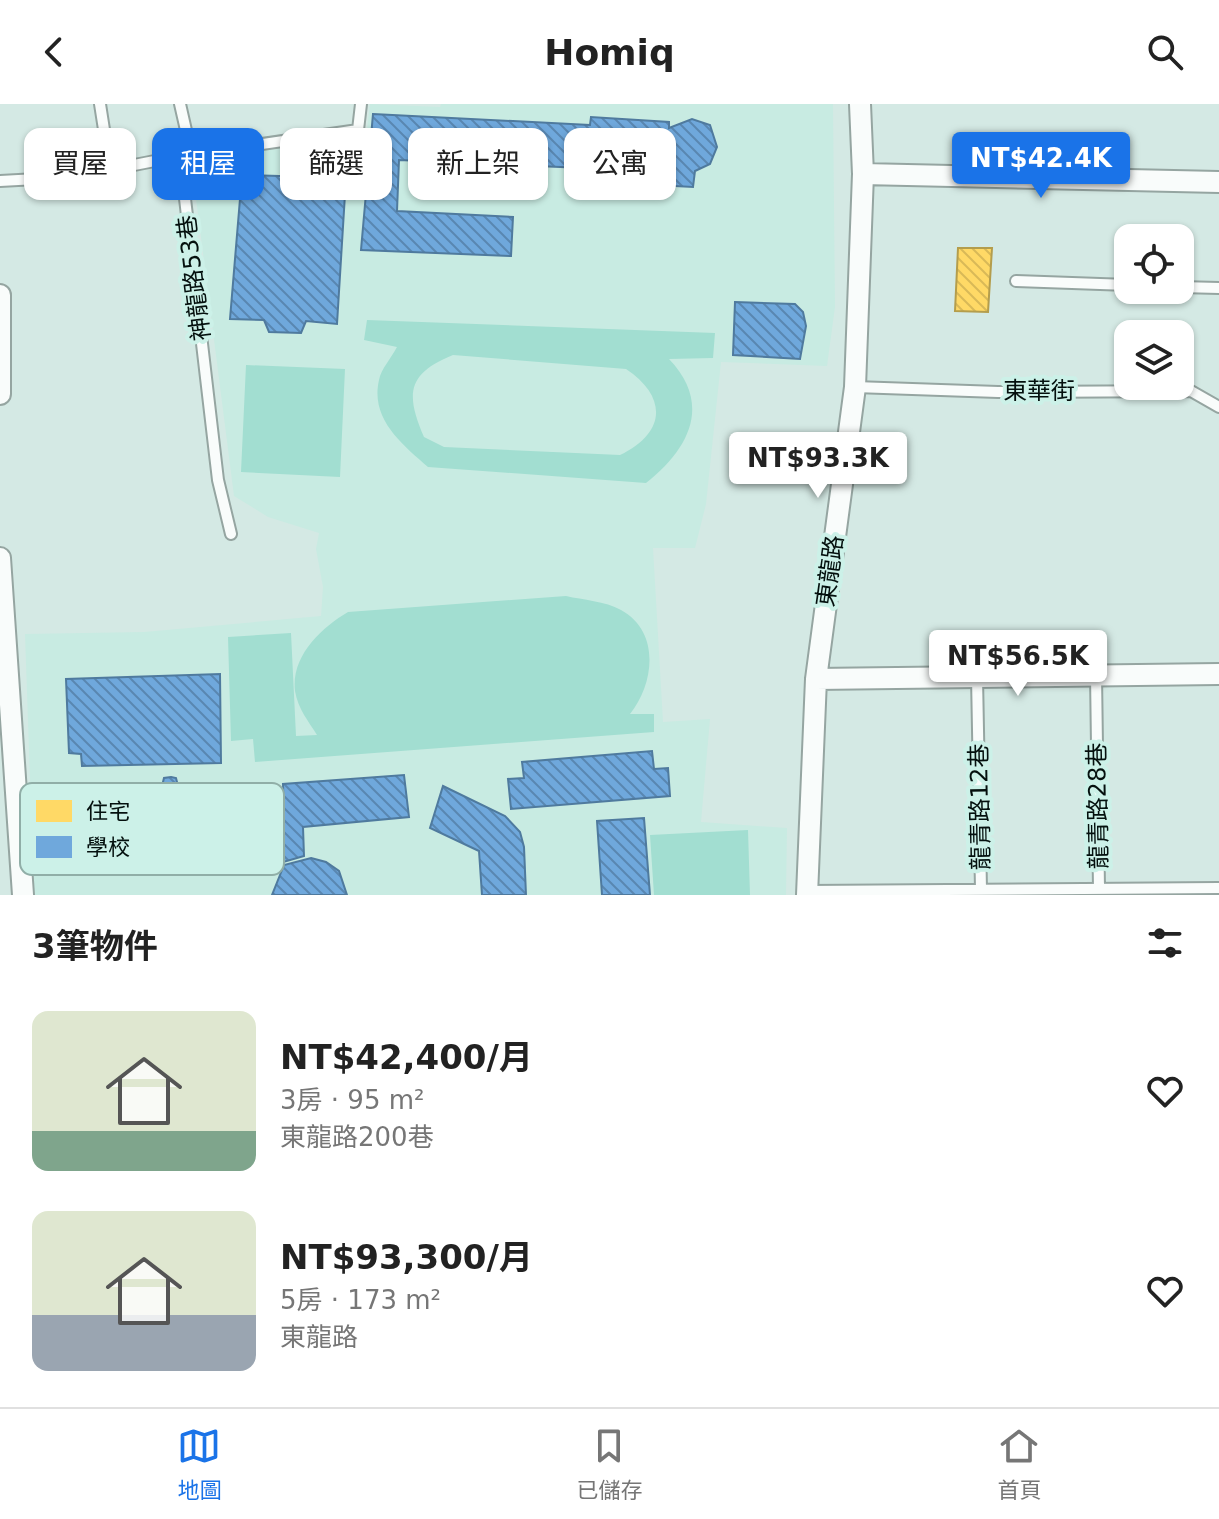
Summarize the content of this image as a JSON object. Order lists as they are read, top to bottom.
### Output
{
  "streets": {
    "street": ["東龍路"],
    "lane": [
      "神龍路53巷",
      "東華街",
      "龍青路28巷",
      "龍青路12巷"
    ]
  },
  "crossings": [
    ["東華街", "東龍路"]
  ],
  "legend": ["住宅", "學校"],
  "page": {
    "header": "Homiq",
    "chip": [
      "買屋",
      "租屋",
      "篩選",
      "新上架",
      "公寓"
    ],
    "price": ["NT$42.4K", "NT$93.3K", "NT$56.5K"],
    "heading": "3筆物件",
    "list": [
      {
        "name": "NT$42,400/月",
        "note": "3房 · 95 m² · 東龍路200巷"
      },
      {
        "name": "NT$93,300/月",
        "note": "5房 · 173 m² · 東龍路"
      }
    ],
    "tabs": ["地圖", "已儲存", "首頁"]
  }
}
